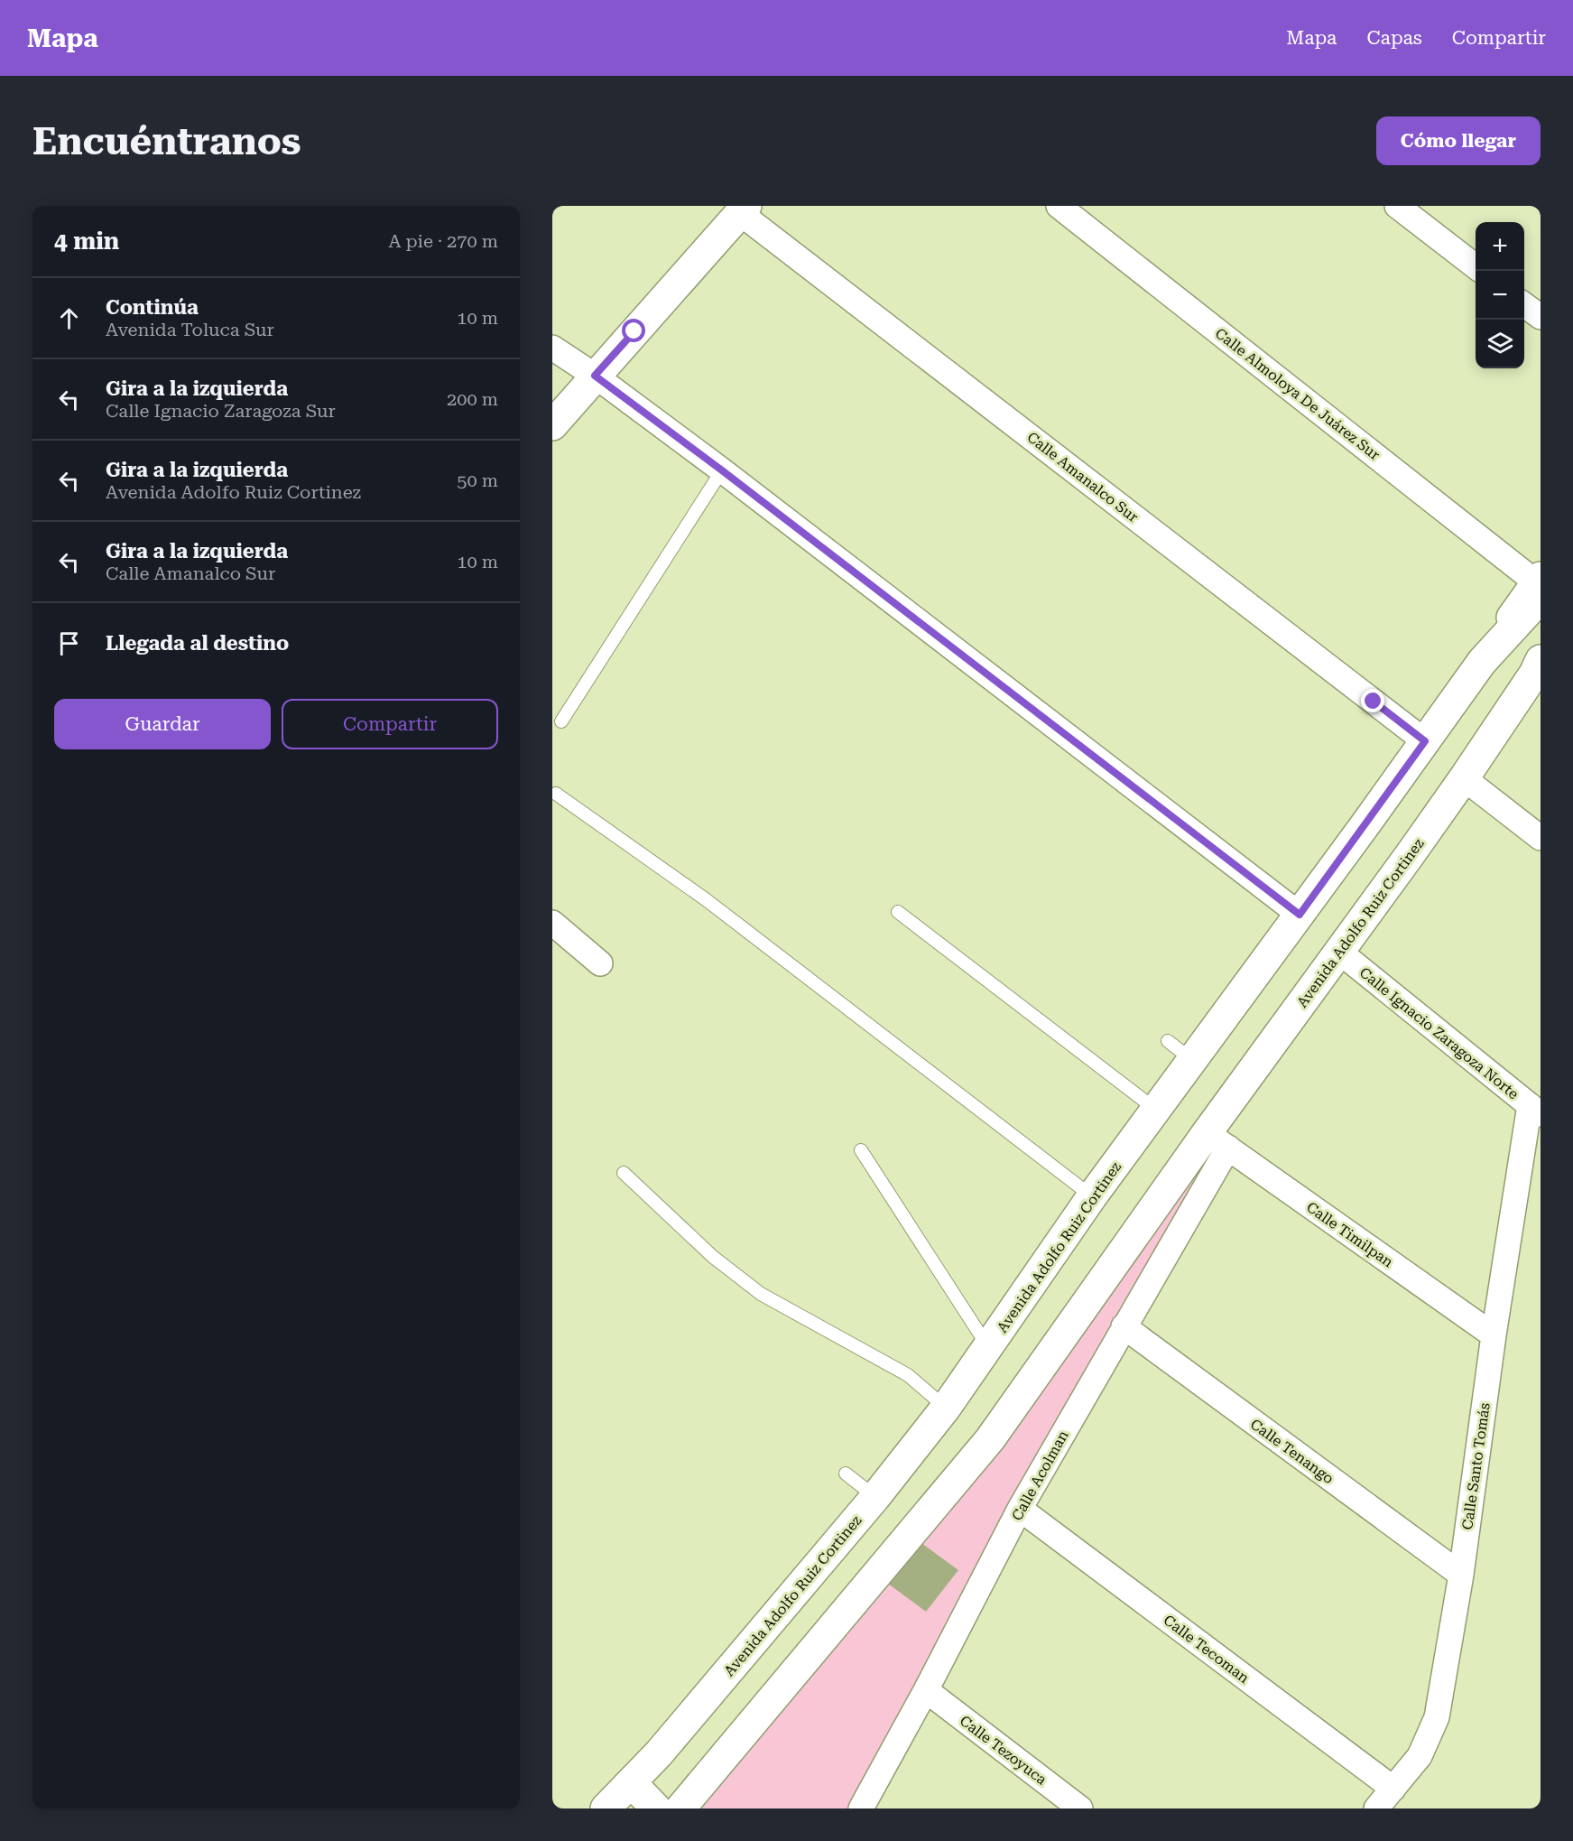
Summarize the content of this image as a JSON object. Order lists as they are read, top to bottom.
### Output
{
  "streets": {
    "main road": ["Avenida Adolfo Ruiz Cortinez"],
    "street": [
      "Calle Almoloya De Juárez Sur",
      "Calle Amanalco Sur",
      "Calle Ignacio Zaragoza Norte",
      "Calle Timilpan",
      "Calle Tenango",
      "Calle Santo Tomás",
      "Calle Acolman",
      "Calle Tecoman",
      "Calle Tezoyuca"
    ]
  },
  "crossings": [
    ["Calle Almoloya De Juárez Sur", "Avenida Adolfo Ruiz Cortinez"],
    ["Calle Amanalco Sur", "Avenida Adolfo Ruiz Cortinez"],
    ["Avenida Adolfo Ruiz Cortinez", "Calle Ignacio Zaragoza Norte"],
    ["Avenida Adolfo Ruiz Cortinez", "Calle Timilpan"],
    ["Avenida Adolfo Ruiz Cortinez", "Calle Acolman"],
    ["Calle Ignacio Zaragoza Norte", "Calle Santo Tomás"],
    ["Calle Timilpan", "Calle Santo Tomás"],
    ["Calle Timilpan", "Calle Acolman"],
    ["Calle Tenango", "Calle Santo Tomás"],
    ["Calle Tenango", "Calle Acolman"],
    ["Calle Santo Tomás", "Calle Tecoman"],
    ["Calle Acolman", "Calle Tecoman"],
    ["Calle Acolman", "Calle Tezoyuca"]
  ],
  "page": {
    "header": "Mapa",
    "nav": ["Mapa", "Capas", "Compartir"],
    "buttons": [
      "Cómo llegar",
      ["Guardar", "Compartir"]
    ],
    "title": "Encuéntranos",
    "heading": ["4 min", "A pie · 270 m"],
    "map_buttons": ["+", "−"],
    "list": [
      ["Continúa", "Avenida Toluca Sur", "10 m"],
      ["Gira a la izquierda", "Calle Ignacio Zaragoza Sur", "200 m"],
      ["Gira a la izquierda", "Avenida Adolfo Ruiz Cortinez", "50 m"],
      ["Gira a la izquierda", "Calle Amanalco Sur", "10 m"],
      "Llegada al destino"
    ]
  }
}
